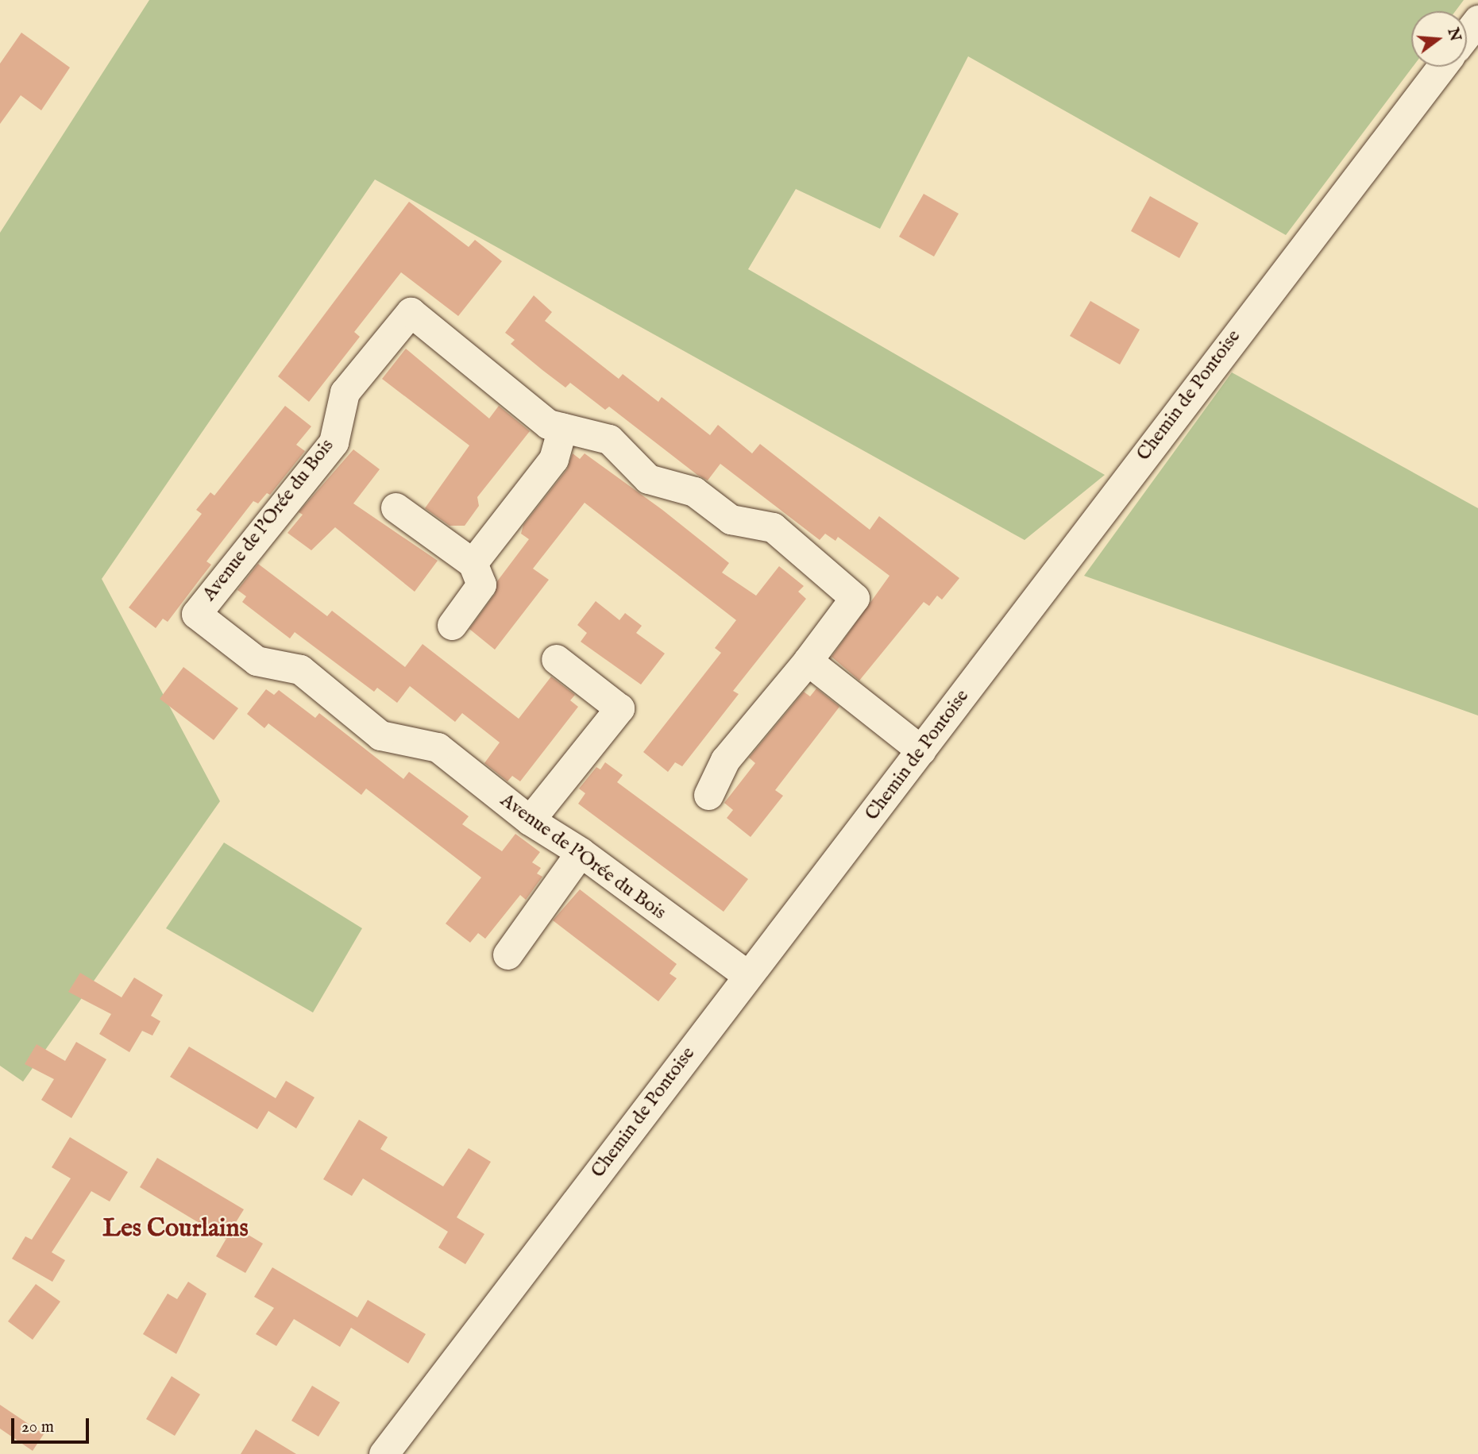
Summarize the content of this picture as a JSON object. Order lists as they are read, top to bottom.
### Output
{
  "streets": {
    "street": ["Chemin de Pontoise", "Avenue de l'Orée du Bois"]
  },
  "crossings": [
    ["Chemin de Pontoise", "Avenue de l'Orée du Bois"]
  ],
  "districts": ["Les Courlains"],
  "scale_bar": "20 m",
  "north": "right"
}
